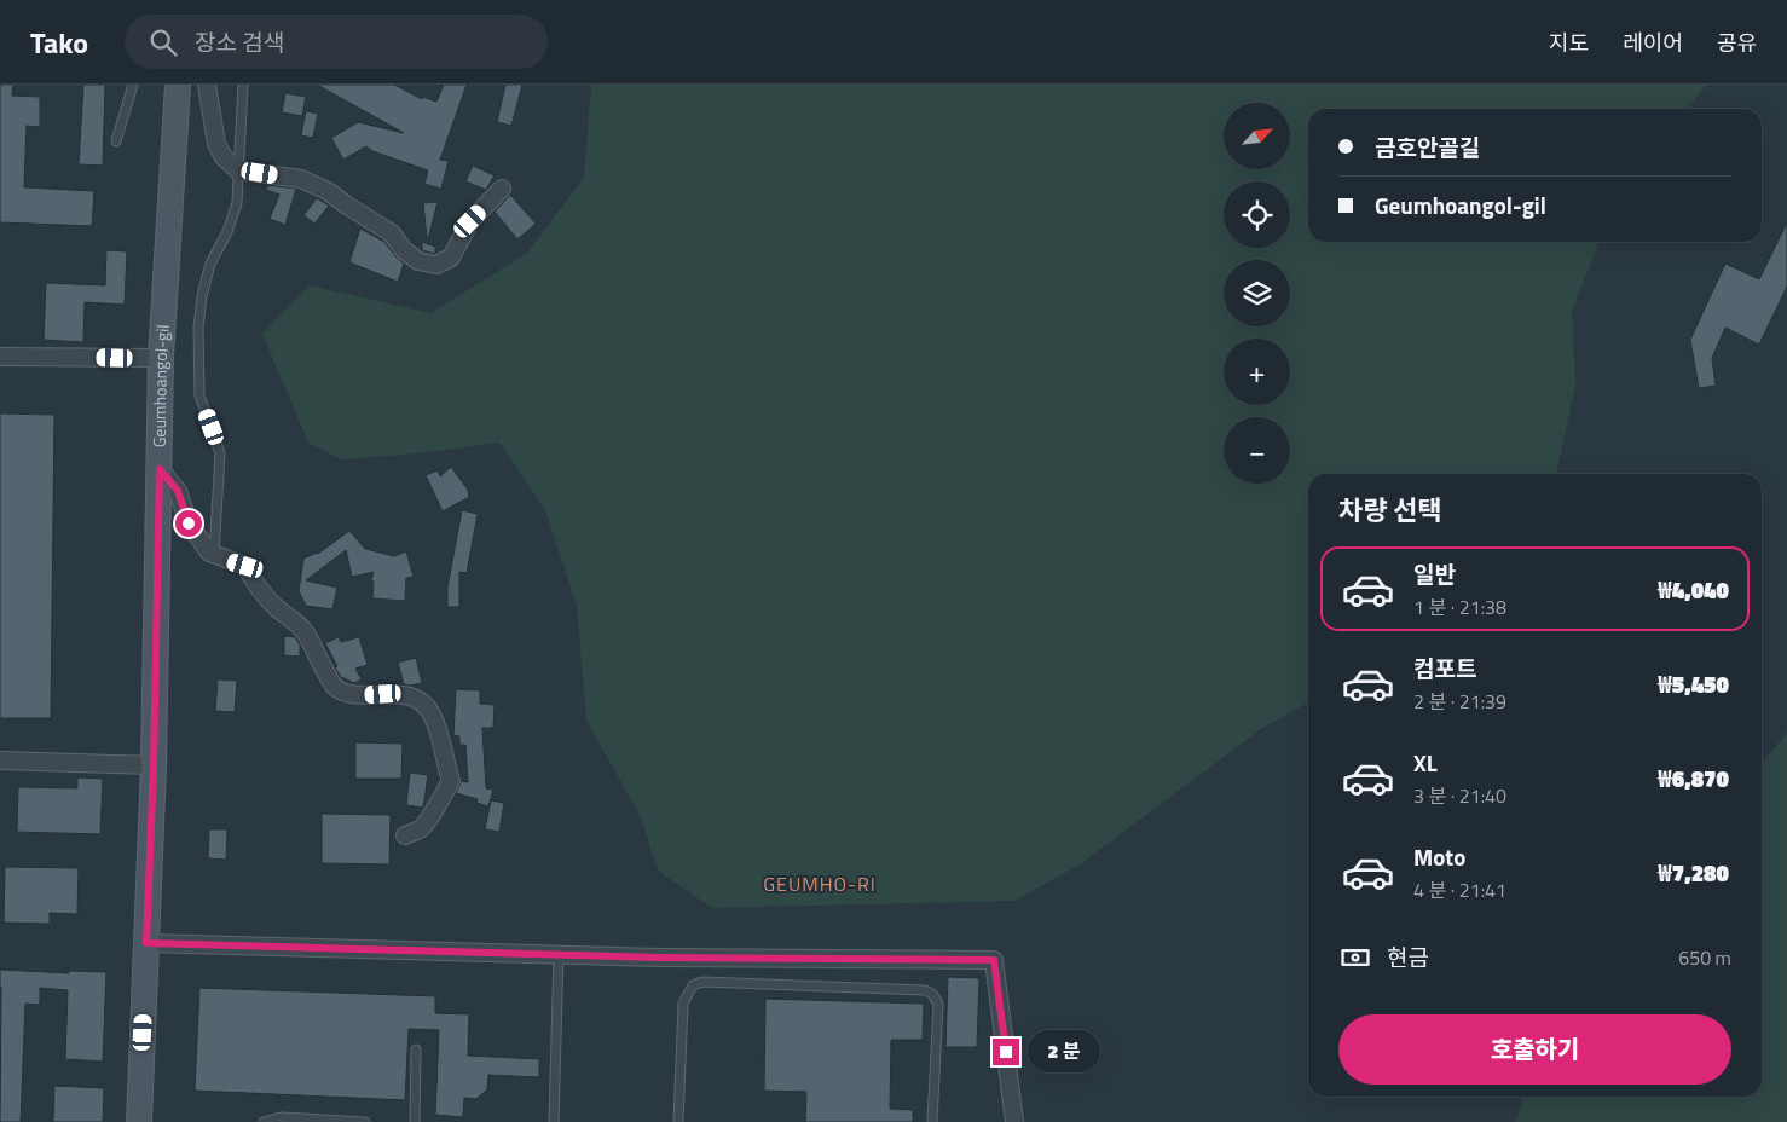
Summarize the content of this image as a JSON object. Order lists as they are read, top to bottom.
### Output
{
  "streets": {
    "street": ["Geumhoangol-gil"]
  },
  "districts": ["GEUMHO-RI"],
  "north": "top right",
  "page": {
    "header": "Tako",
    "search": "장소 검색",
    "nav": ["지도", "레이어", "공유"],
    "map_buttons": ["+", "−"],
    "banner": ["금호안골길", "Geumhoangol-gil"],
    "heading": "차량 선택",
    "list": [
      {
        "name": "일반",
        "note": "1 분 · 21:38",
        "value": "₩4,040"
      },
      {
        "name": "컴포트",
        "note": "2 분 · 21:39",
        "value": "₩5,450"
      },
      {
        "name": "XL",
        "note": "3 분 · 21:40",
        "value": "₩6,870"
      },
      {
        "name": "Moto",
        "note": "4 분 · 21:41",
        "value": "₩7,280"
      }
    ],
    "pay": ["현금", "650 m"],
    "buttons": "호출하기",
    "bubble": "2 분"
  }
}
